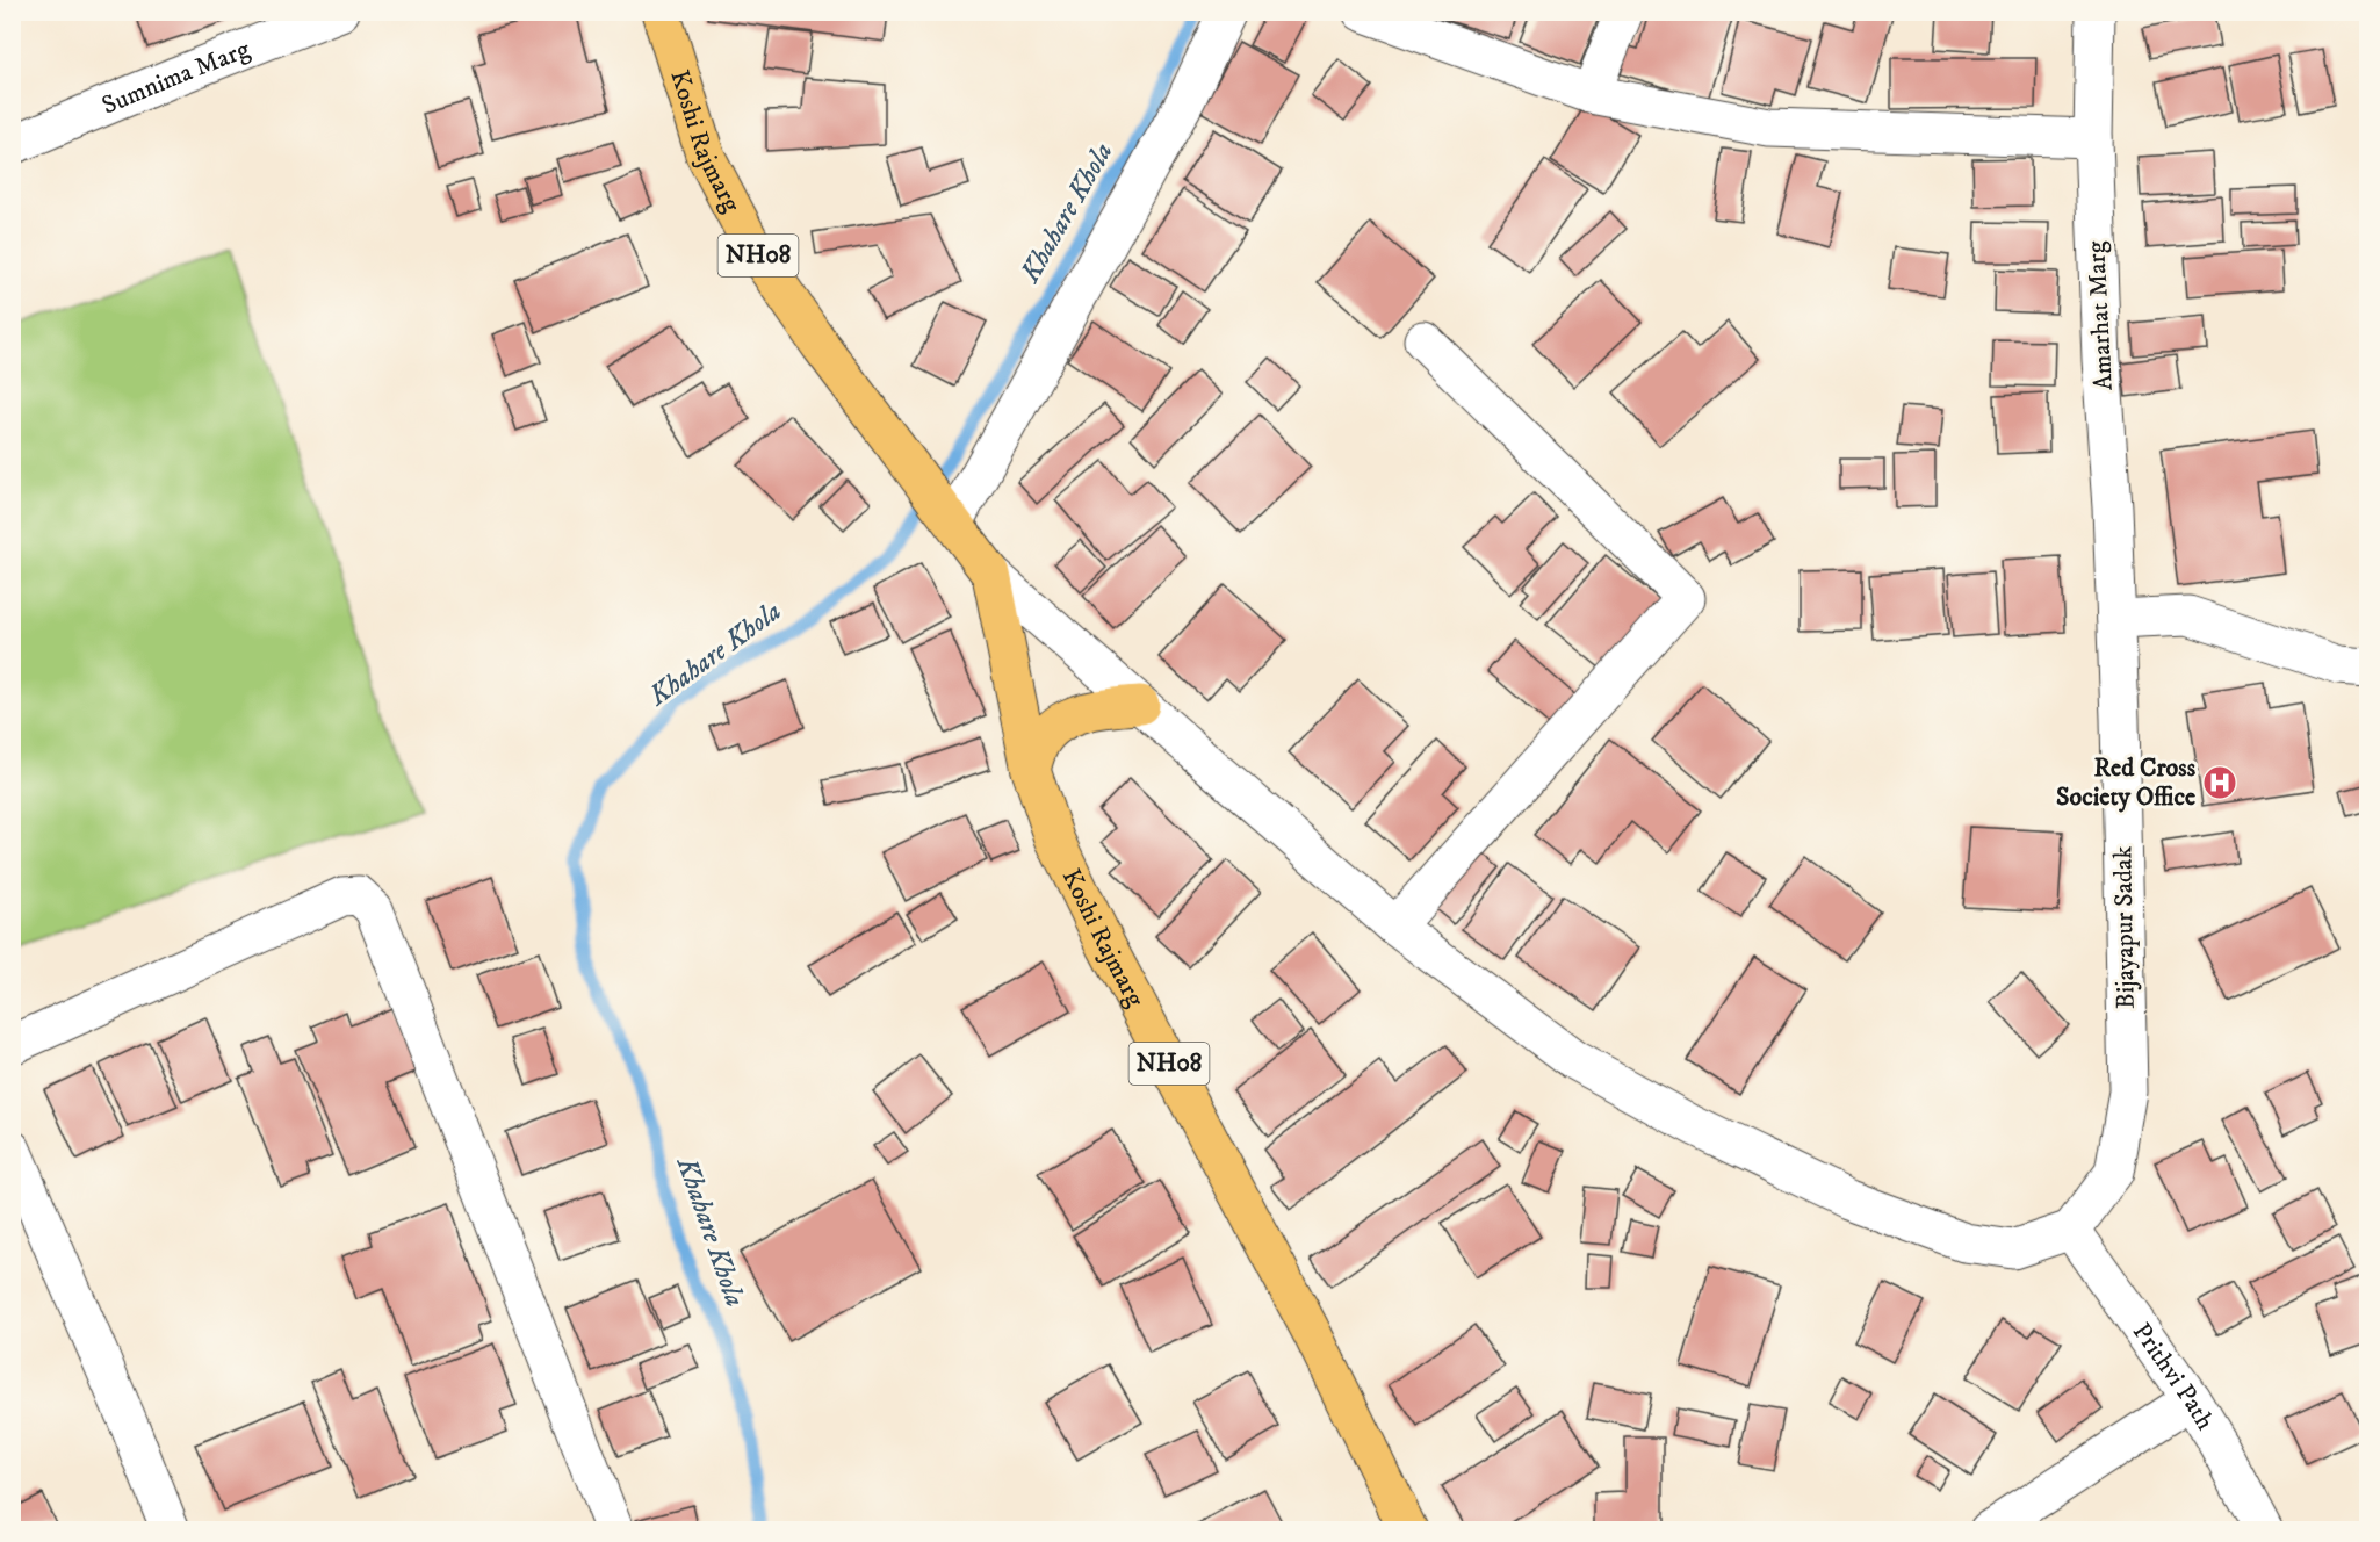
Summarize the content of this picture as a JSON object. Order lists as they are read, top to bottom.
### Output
{
  "streets": {
    "main road": ["Koshi Rajmarg", "NH08"],
    "street": [
      "Sumnima Marg",
      "Amarhat Marg",
      "Bijayapur Sadak",
      "Prithvi Path"
    ]
  },
  "crossings": [
    ["Amarhat Marg", "Bijayapur Sadak"],
    ["Bijayapur Sadak", "Prithvi Path"]
  ],
  "water": ["Khahare Khola"],
  "places": {
    "hospital": ["Red Cross Society Office"]
  }
}
